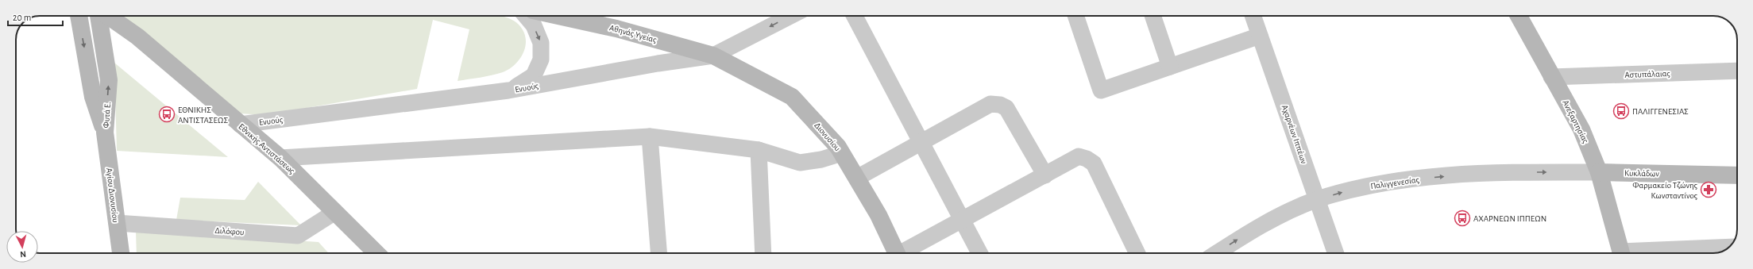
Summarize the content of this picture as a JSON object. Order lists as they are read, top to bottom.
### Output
{
  "streets": {
    "street": [
      "Αθηνάς Υγείας",
      "Αστυπάλαιας",
      "Ενυούς",
      "Φυτά Ε.",
      "Ανεξαρτησίας",
      "Αχαρνέων Ιππέων",
      "Διονυσίου",
      "Εθνικής Αντιστάσεως",
      "Κυκλάδων",
      "Παλιγγενεσίας",
      "Αγίου Διονυσίου",
      "Διλόφου"
    ]
  },
  "crossings": [
    ["Αθηνάς Υγείας", "Ενυούς"],
    ["Αθηνάς Υγείας", "Διονυσίου"],
    ["Αστυπάλαιας", "Ανεξαρτησίας"],
    ["Ενυούς", "Διονυσίου"],
    ["Ενυούς", "Εθνικής Αντιστάσεως"],
    ["Φυτά Ε.", "Αγίου Διονυσίου"],
    ["Ανεξαρτησίας", "Κυκλάδων"],
    ["Ανεξαρτησίας", "Παλιγγενεσίας"],
    ["Αχαρνέων Ιππέων", "Παλιγγενεσίας"],
    ["Εθνικής Αντιστάσεως", "Διλόφου"],
    ["Κυκλάδων", "Παλιγγενεσίας"],
    ["Αγίου Διονυσίου", "Διλόφου"]
  ],
  "one_way": ["Παλιγγενεσίας"],
  "places": {
    "bus stop": ["ΠΑΛΙΓΓΕΝΕΣΙΑΣ", "ΕΘΝΙΚΗΣ ΑΝΤΙΣΤΑΣΕΩΣ", "ΑΧΑΡΝΕΩΝ ΙΠΠΕΩΝ"],
    "pharmacy": ["Φαρμακείο Τζώνης Κωνσταντίνος"]
  },
  "scale_bar": "20 m",
  "north": "bottom"
}
